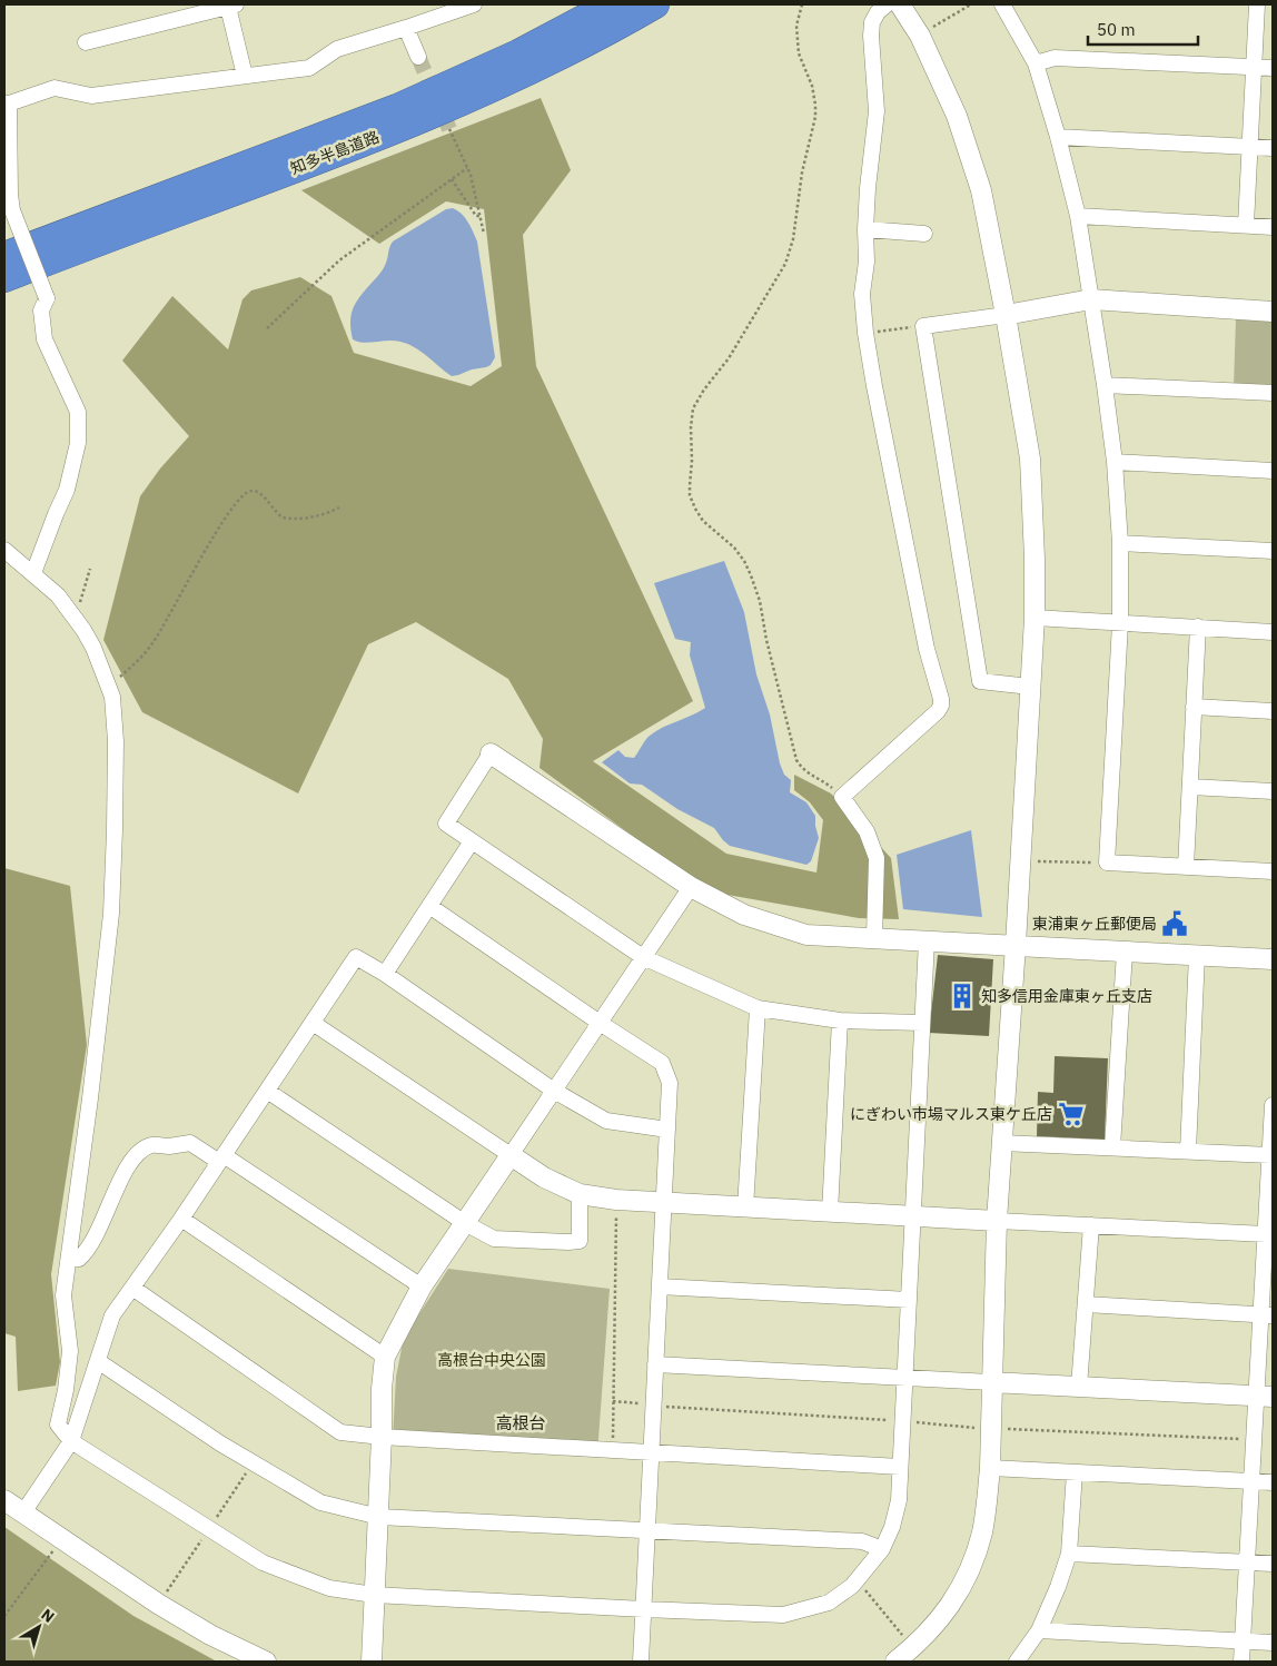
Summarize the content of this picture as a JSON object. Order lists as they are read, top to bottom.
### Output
{
  "streets": {
    "highway": ["知多半島道路"]
  },
  "districts": ["高根台"],
  "parks": ["高根台中央公園"],
  "places": {
    "public building": ["東浦東ヶ丘郵便局"],
    "building": ["知多信用金庫東ヶ丘支店"],
    "supermarket": ["にぎわい市場マルス東ケ丘店"]
  },
  "scale_bar": "50 m",
  "north": "top right"
}
